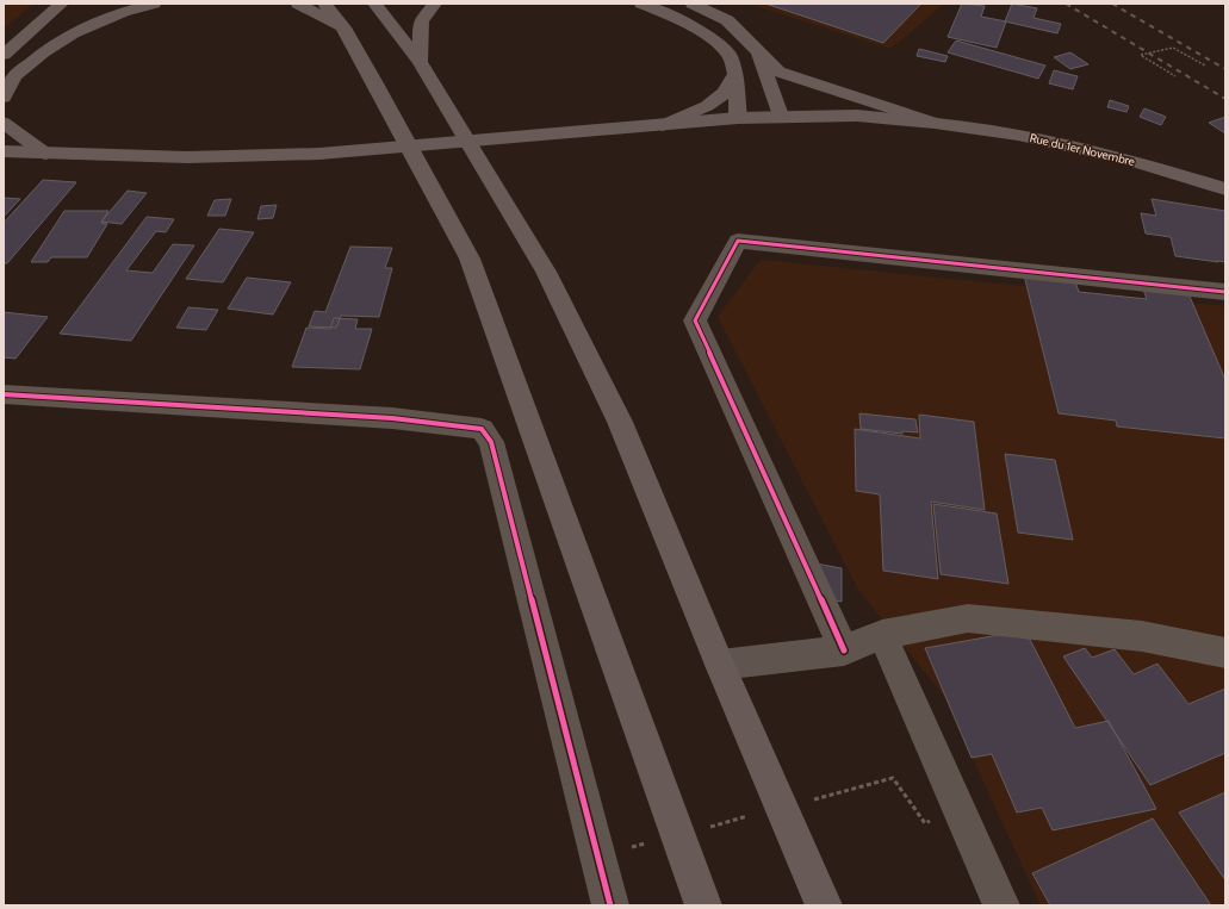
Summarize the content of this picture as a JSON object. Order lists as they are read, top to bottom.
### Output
{
  "streets": {
    "main road": ["Rue du 1er Novembre"]
  }
}
